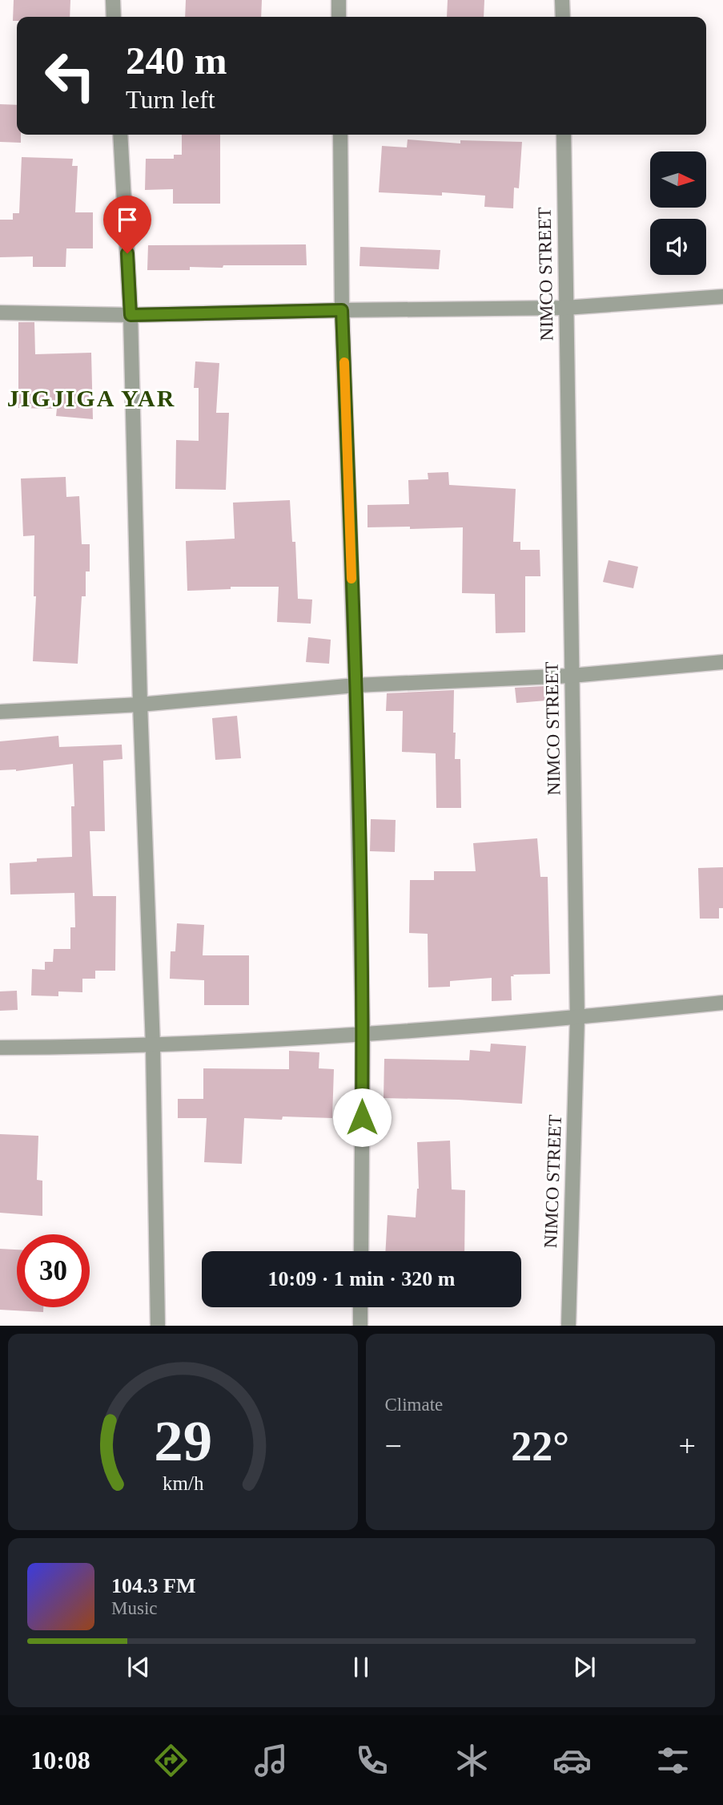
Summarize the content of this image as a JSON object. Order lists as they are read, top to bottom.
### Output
{
  "streets": {
    "street": ["NIMCO STREET"]
  },
  "districts": ["JIGJIGA YAR"],
  "north": "right",
  "page": {
    "turn": ["240 m", "Turn left"],
    "limit": "30",
    "trip": "10:09 · 1 min · 320 m",
    "tile": "Climate",
    "heat": ["−", "22°", "+"],
    "song": ["104.3 FM", "Music"],
    "tabs": "10:08",
    "gauge": ["29", "km/h"]
  }
}
